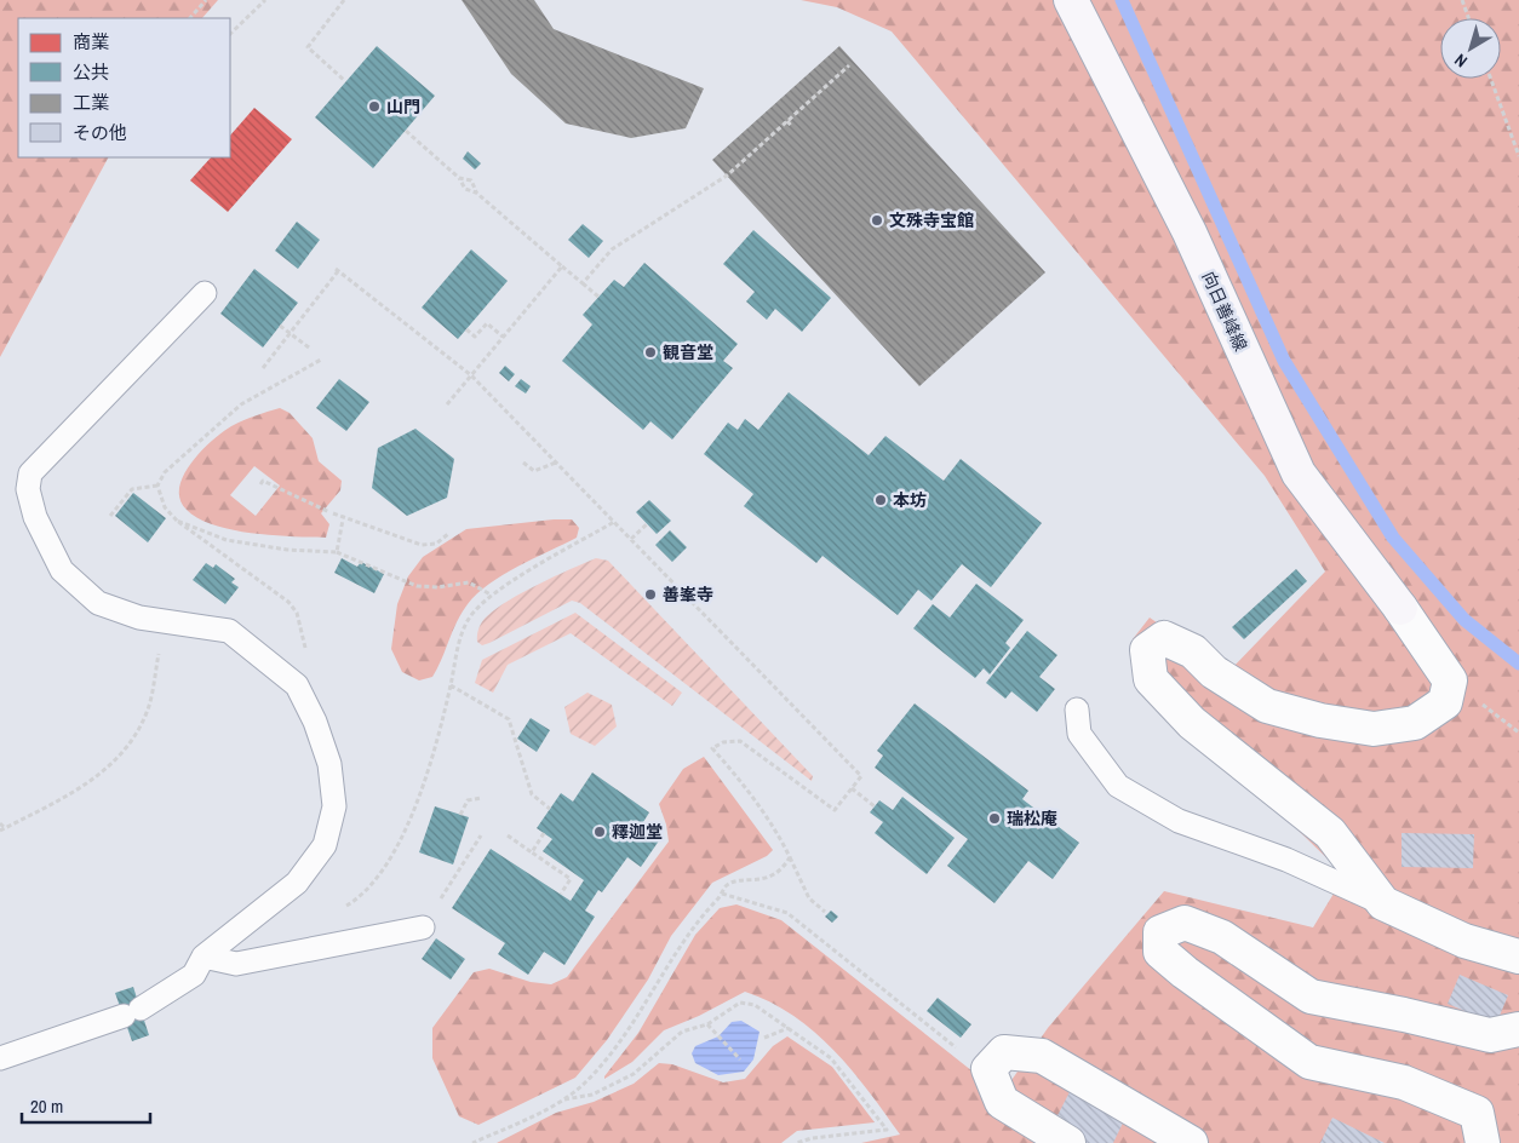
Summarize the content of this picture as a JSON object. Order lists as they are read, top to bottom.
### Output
{
  "streets": {
    "main road": ["向日善峰線"]
  },
  "places": [
    "山門",
    "文殊寺宝館",
    "観音堂",
    "本坊",
    "善峯寺",
    "瑞松庵",
    "釋迦堂"
  ],
  "legend": [
    "商業",
    "公共",
    "工業",
    "その他"
  ],
  "scale_bar": "20 m",
  "north": "bottom left"
}
